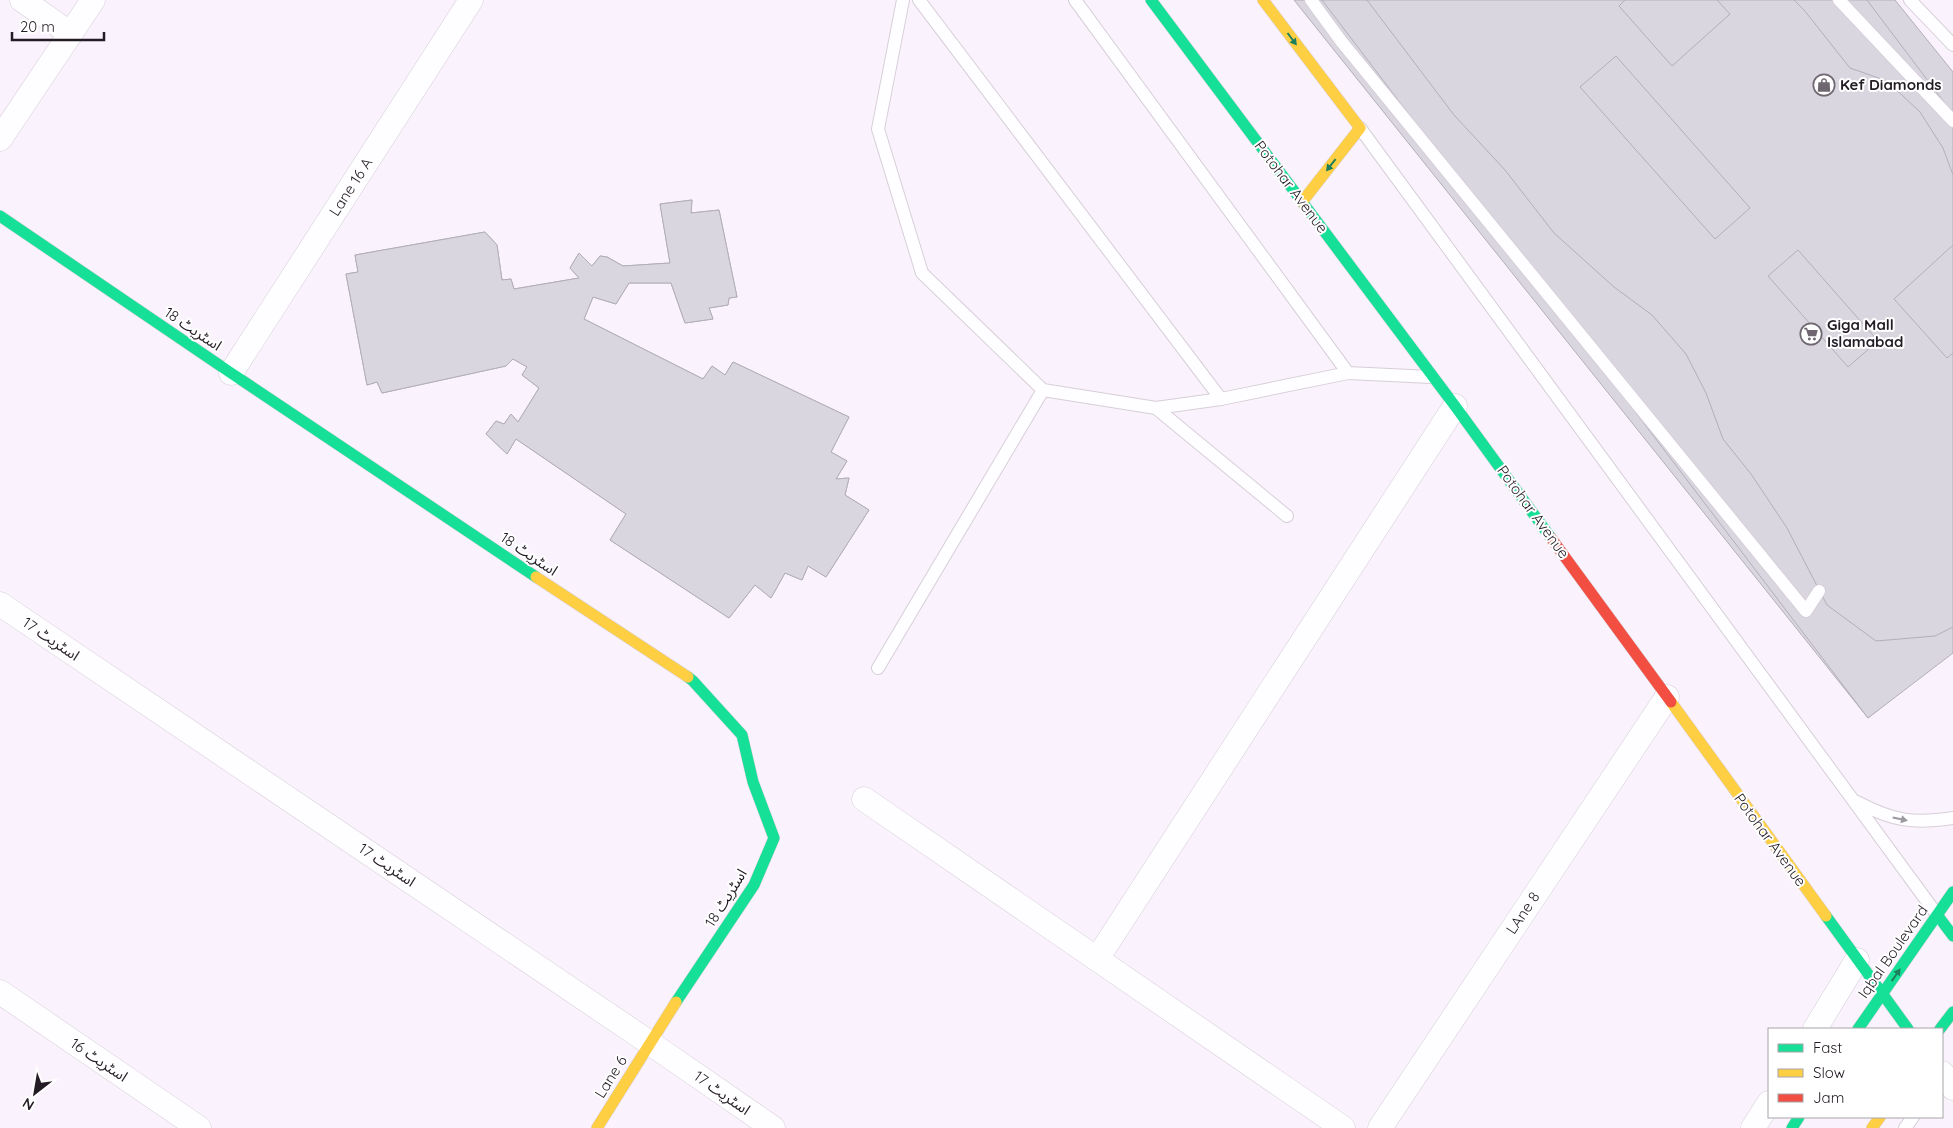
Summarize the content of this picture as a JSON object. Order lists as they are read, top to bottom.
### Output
{
  "streets": {
    "street": [
      "Lane 16 A",
      "Potohar Avenue",
      "اسٹریٹ 18",
      "اسٹریٹ 17",
      "LAne 8",
      "Iqbal Boulevard",
      "اسٹریٹ 16",
      "Lane 6"
    ]
  },
  "crossings": [
    ["Lane 16 A", "اسٹریٹ 18"],
    ["Potohar Avenue", "LAne 8"],
    ["Potohar Avenue", "Iqbal Boulevard"],
    ["اسٹریٹ 18", "اسٹریٹ 17"],
    ["اسٹریٹ 18", "Lane 6"],
    ["اسٹریٹ 17", "Lane 6"]
  ],
  "places": {
    "shop": ["Kef Diamonds"],
    "supermarket": ["Giga Mall Islamabad"]
  },
  "legend": ["Fast", "Slow", "Jam"],
  "scale_bar": "20 m",
  "north": "bottom left"
}
